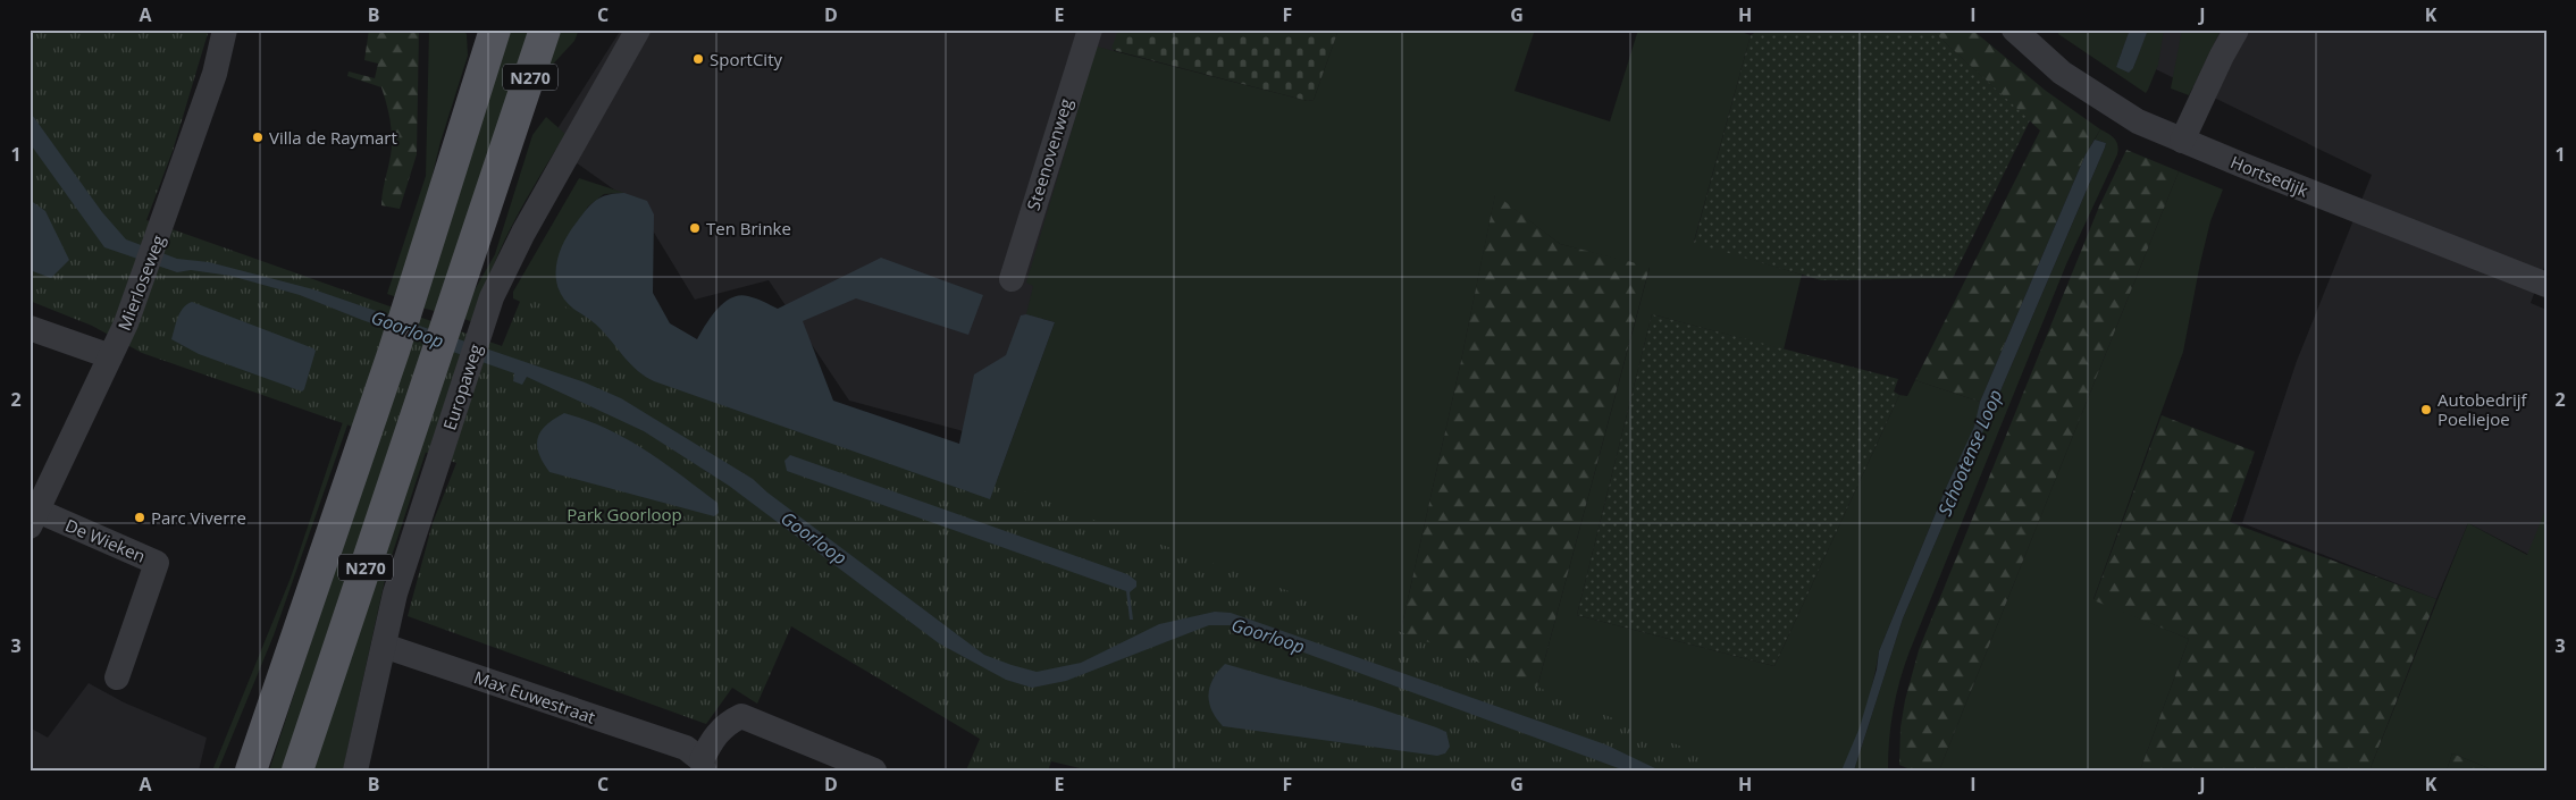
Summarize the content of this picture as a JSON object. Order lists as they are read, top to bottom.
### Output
{
  "streets": {
    "main road": ["N270", "Europaweg"],
    "street": [
      "Steenovenweg",
      "Hortsedijk",
      "Mierloseweg",
      "De Wieken",
      "Max Euwestraat"
    ]
  },
  "crossings": [
    ["Mierloseweg", "De Wieken"],
    ["Europaweg", "Max Euwestraat"]
  ],
  "water": ["Goorloop", "Schootense Loop"],
  "parks": ["Park Goorloop"],
  "places": [
    "SportCity",
    "Villa de Raymart",
    "Ten Brinke",
    "Autobedrijf Poeliejoe",
    "Parc Viverre"
  ],
  "grid": {
    "columns": [
      "A",
      "B",
      "C",
      "D",
      "E",
      "F",
      "G",
      "H",
      "I",
      "J",
      "K"
    ],
    "rows": ["1", "2", "3"]
  }
}
